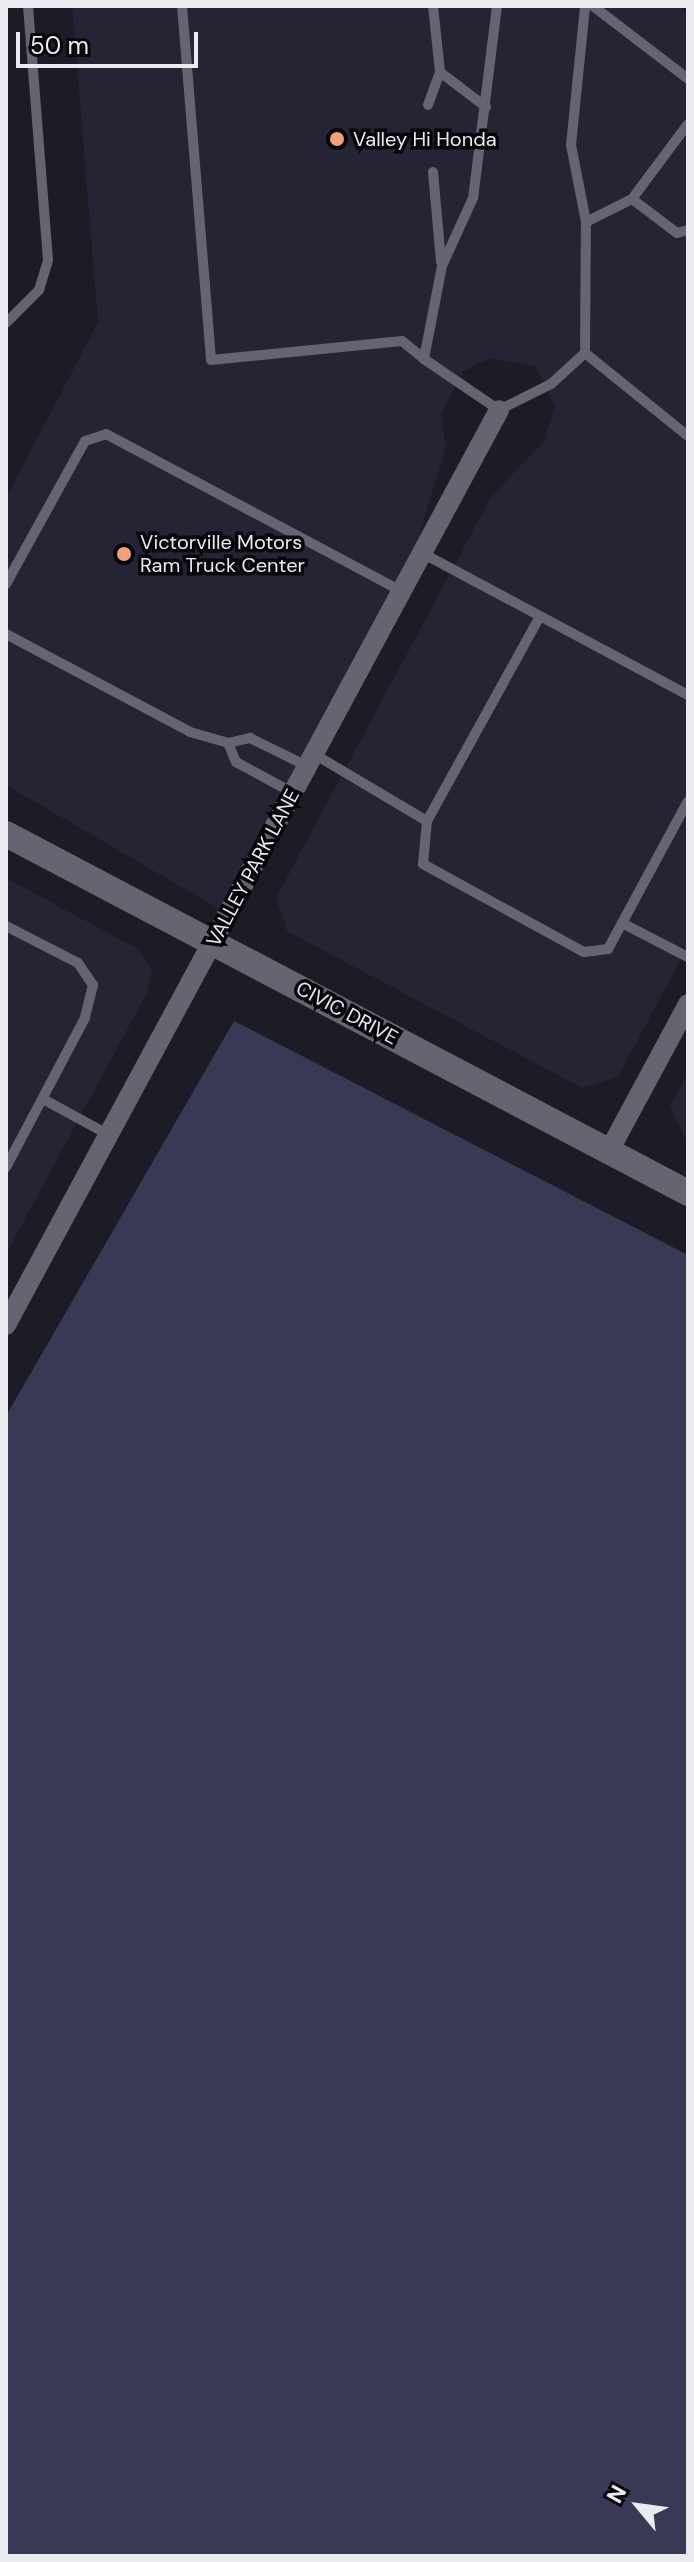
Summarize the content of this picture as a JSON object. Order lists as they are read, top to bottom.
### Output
{
  "streets": {
    "street": ["VALLEY PARK LANE", "CIVIC DRIVE"]
  },
  "crossings": [
    ["VALLEY PARK LANE", "CIVIC DRIVE"]
  ],
  "places": ["Valley Hi Honda", "Victorville Motors Ram Truck Center"],
  "scale_bar": "50 m",
  "north": "top left"
}
